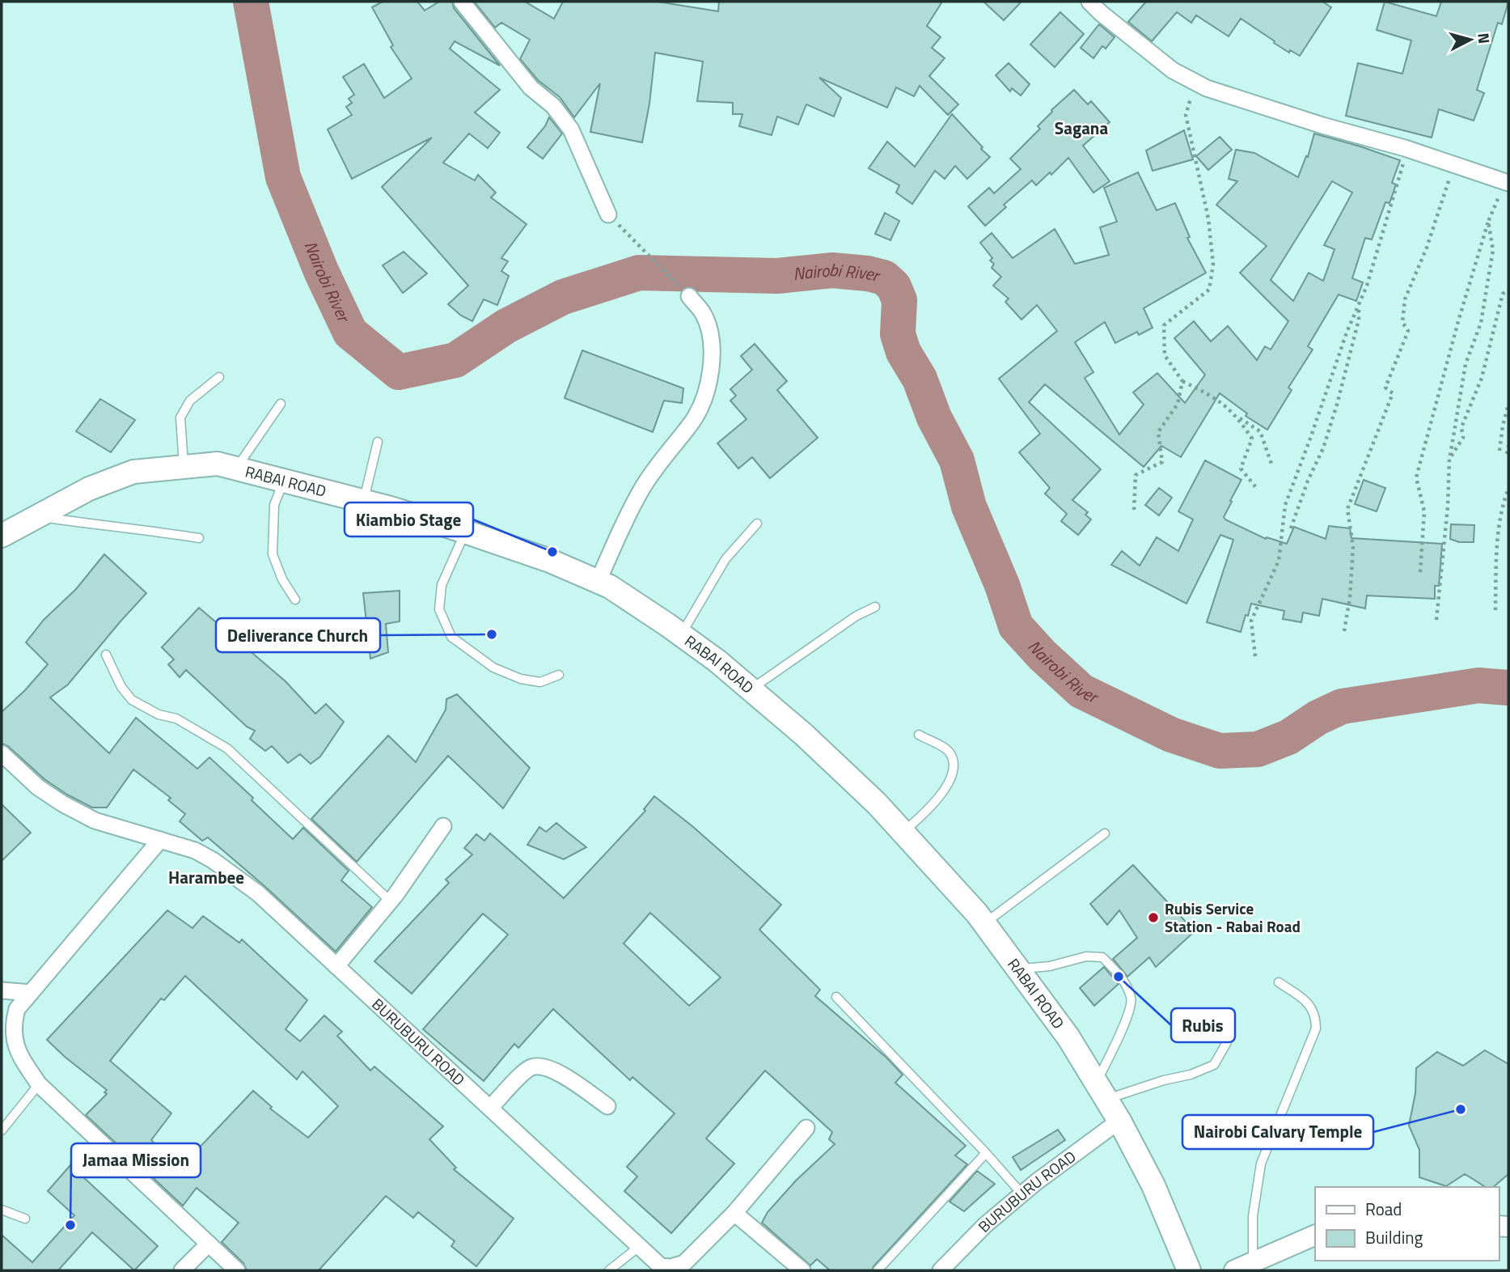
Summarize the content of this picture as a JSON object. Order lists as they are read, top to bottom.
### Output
{
  "streets": {
    "main road": ["RABAI ROAD"],
    "street": ["BURUBURU ROAD"]
  },
  "crossings": [
    ["RABAI ROAD", "BURUBURU ROAD"]
  ],
  "districts": ["Sagana", "Harambee"],
  "water": ["Nairobi River"],
  "places": [
    "Kiambio Stage",
    "Deliverance Church",
    "Rubis Service Station - Rabai Road",
    "Rubis",
    "Nairobi Calvary Temple",
    "Jamaa Mission"
  ],
  "legend": ["Road", "Building"],
  "north": "right"
}
